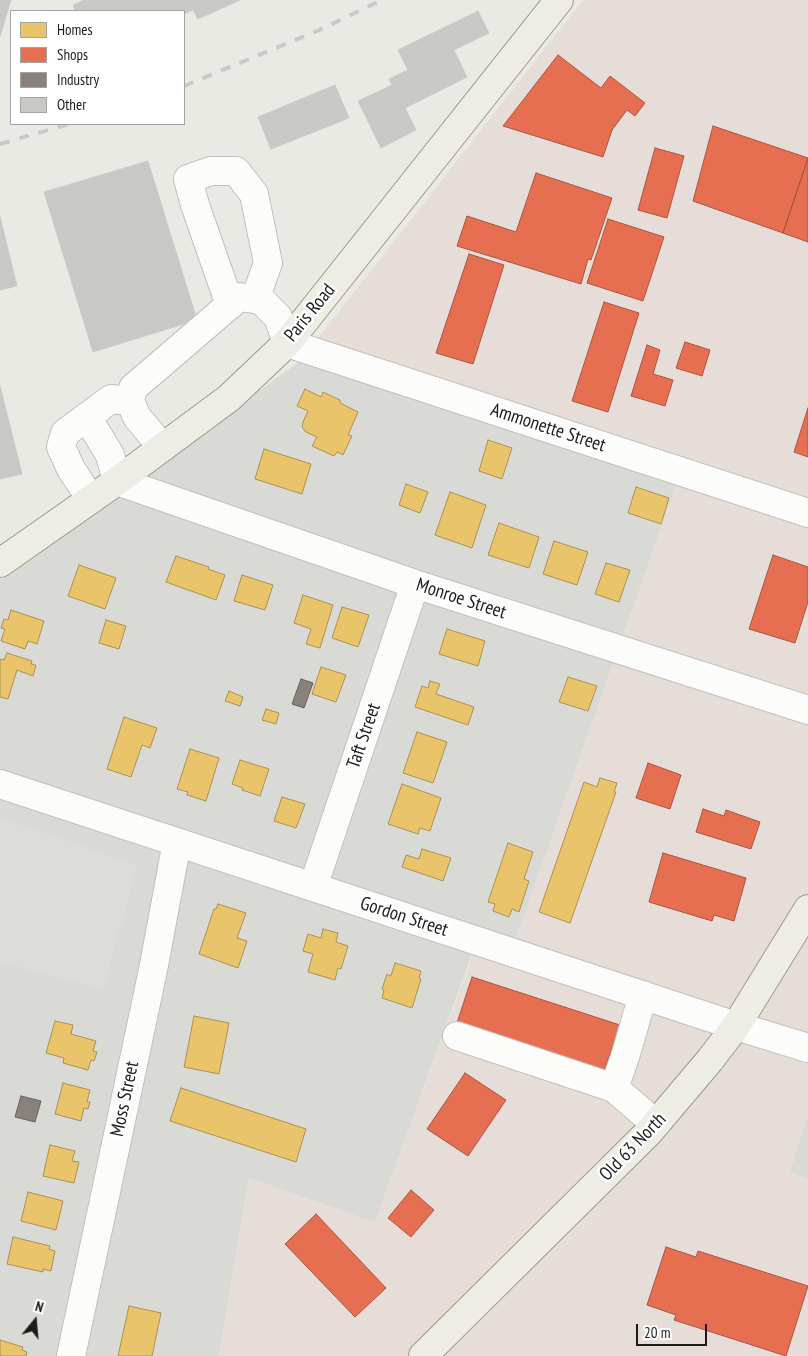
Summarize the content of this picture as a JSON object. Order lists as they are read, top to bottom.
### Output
{
  "streets": {
    "main road": ["Paris Road", "Old 63 North"],
    "street": [
      "Ammonette Street",
      "Monroe Street",
      "Taft Street",
      "Gordon Street",
      "Moss Street"
    ]
  },
  "crossings": [
    ["Paris Road", "Ammonette Street"],
    ["Paris Road", "Monroe Street"],
    ["Monroe Street", "Taft Street"],
    ["Taft Street", "Gordon Street"],
    ["Gordon Street", "Moss Street"],
    ["Gordon Street", "Old 63 North"]
  ],
  "legend": [
    "Homes",
    "Shops",
    "Industry",
    "Other"
  ],
  "scale_bar": "20 m",
  "north": "top"
}
